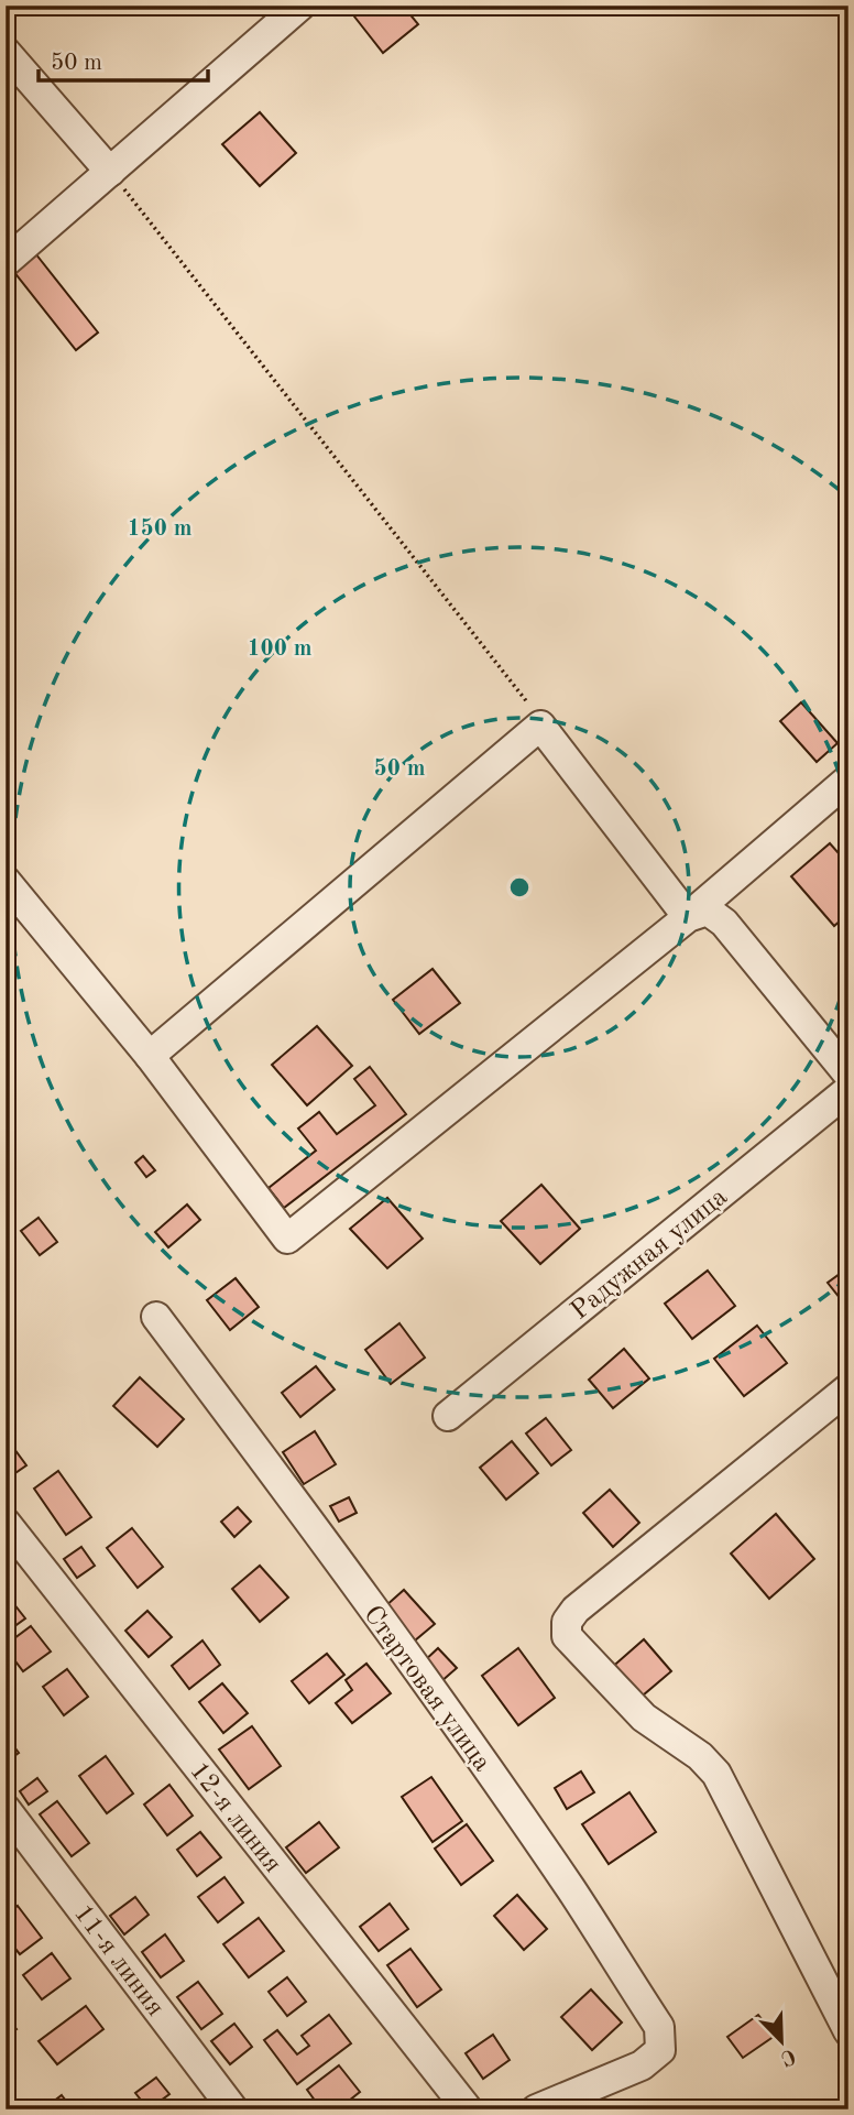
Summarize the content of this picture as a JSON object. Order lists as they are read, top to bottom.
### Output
{
  "streets": {
    "street": [
      "Радужная улица",
      "Стартовая улица",
      "12-я линия",
      "11-я линия"
    ]
  },
  "scale_bar": "50 m",
  "north": "bottom right",
  "rings": ["150 m", "100 m", "50 m"]
}
